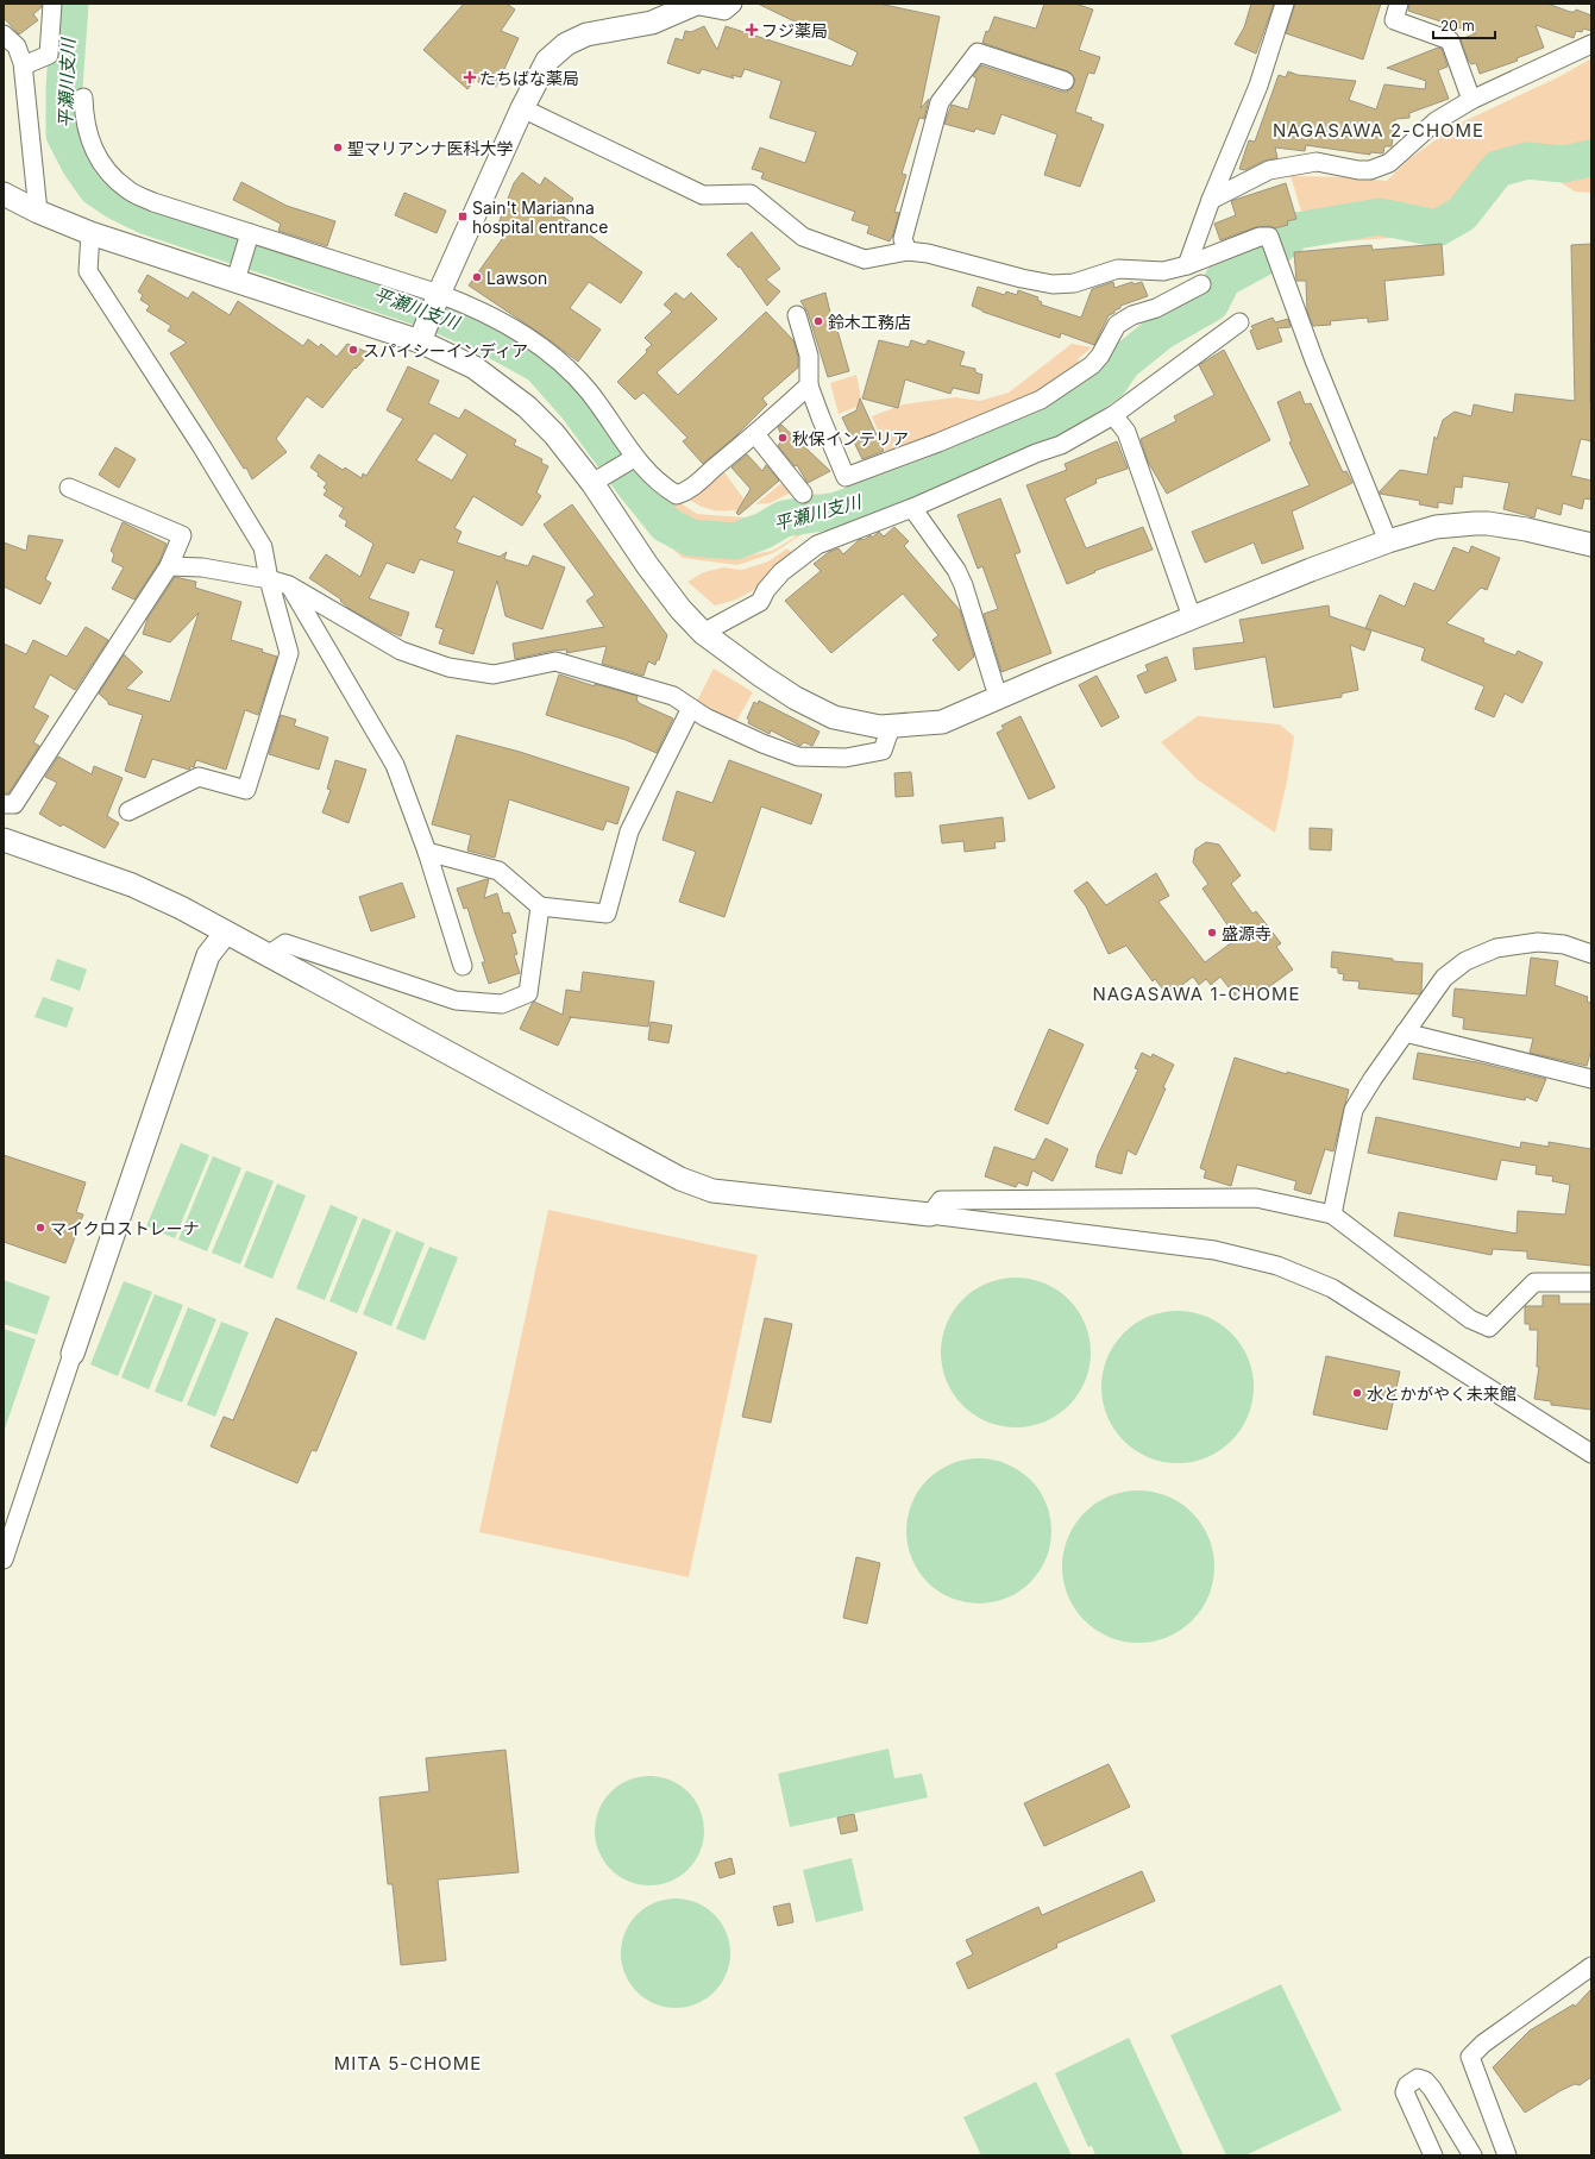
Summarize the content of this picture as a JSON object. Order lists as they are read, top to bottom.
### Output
{
  "districts": ["NAGASAWA 2-CHOME", "NAGASAWA 1-CHOME", "MITA 5-CHOME"],
  "water": ["平瀬川支川"],
  "places": {
    "health": ["フジ薬局", "たちばな薬局"],
    "other": [
      "聖マリアンナ医科大学",
      "Lawson",
      "鈴木工務店",
      "スパイシーインディア",
      "秋保インテリア",
      "盛源寺",
      "マイクロストレーナ",
      "水とかがやく未来館"
    ],
    "transit": ["Sain't Marianna hospital entrance"]
  },
  "scale_bar": "20 m"
}
